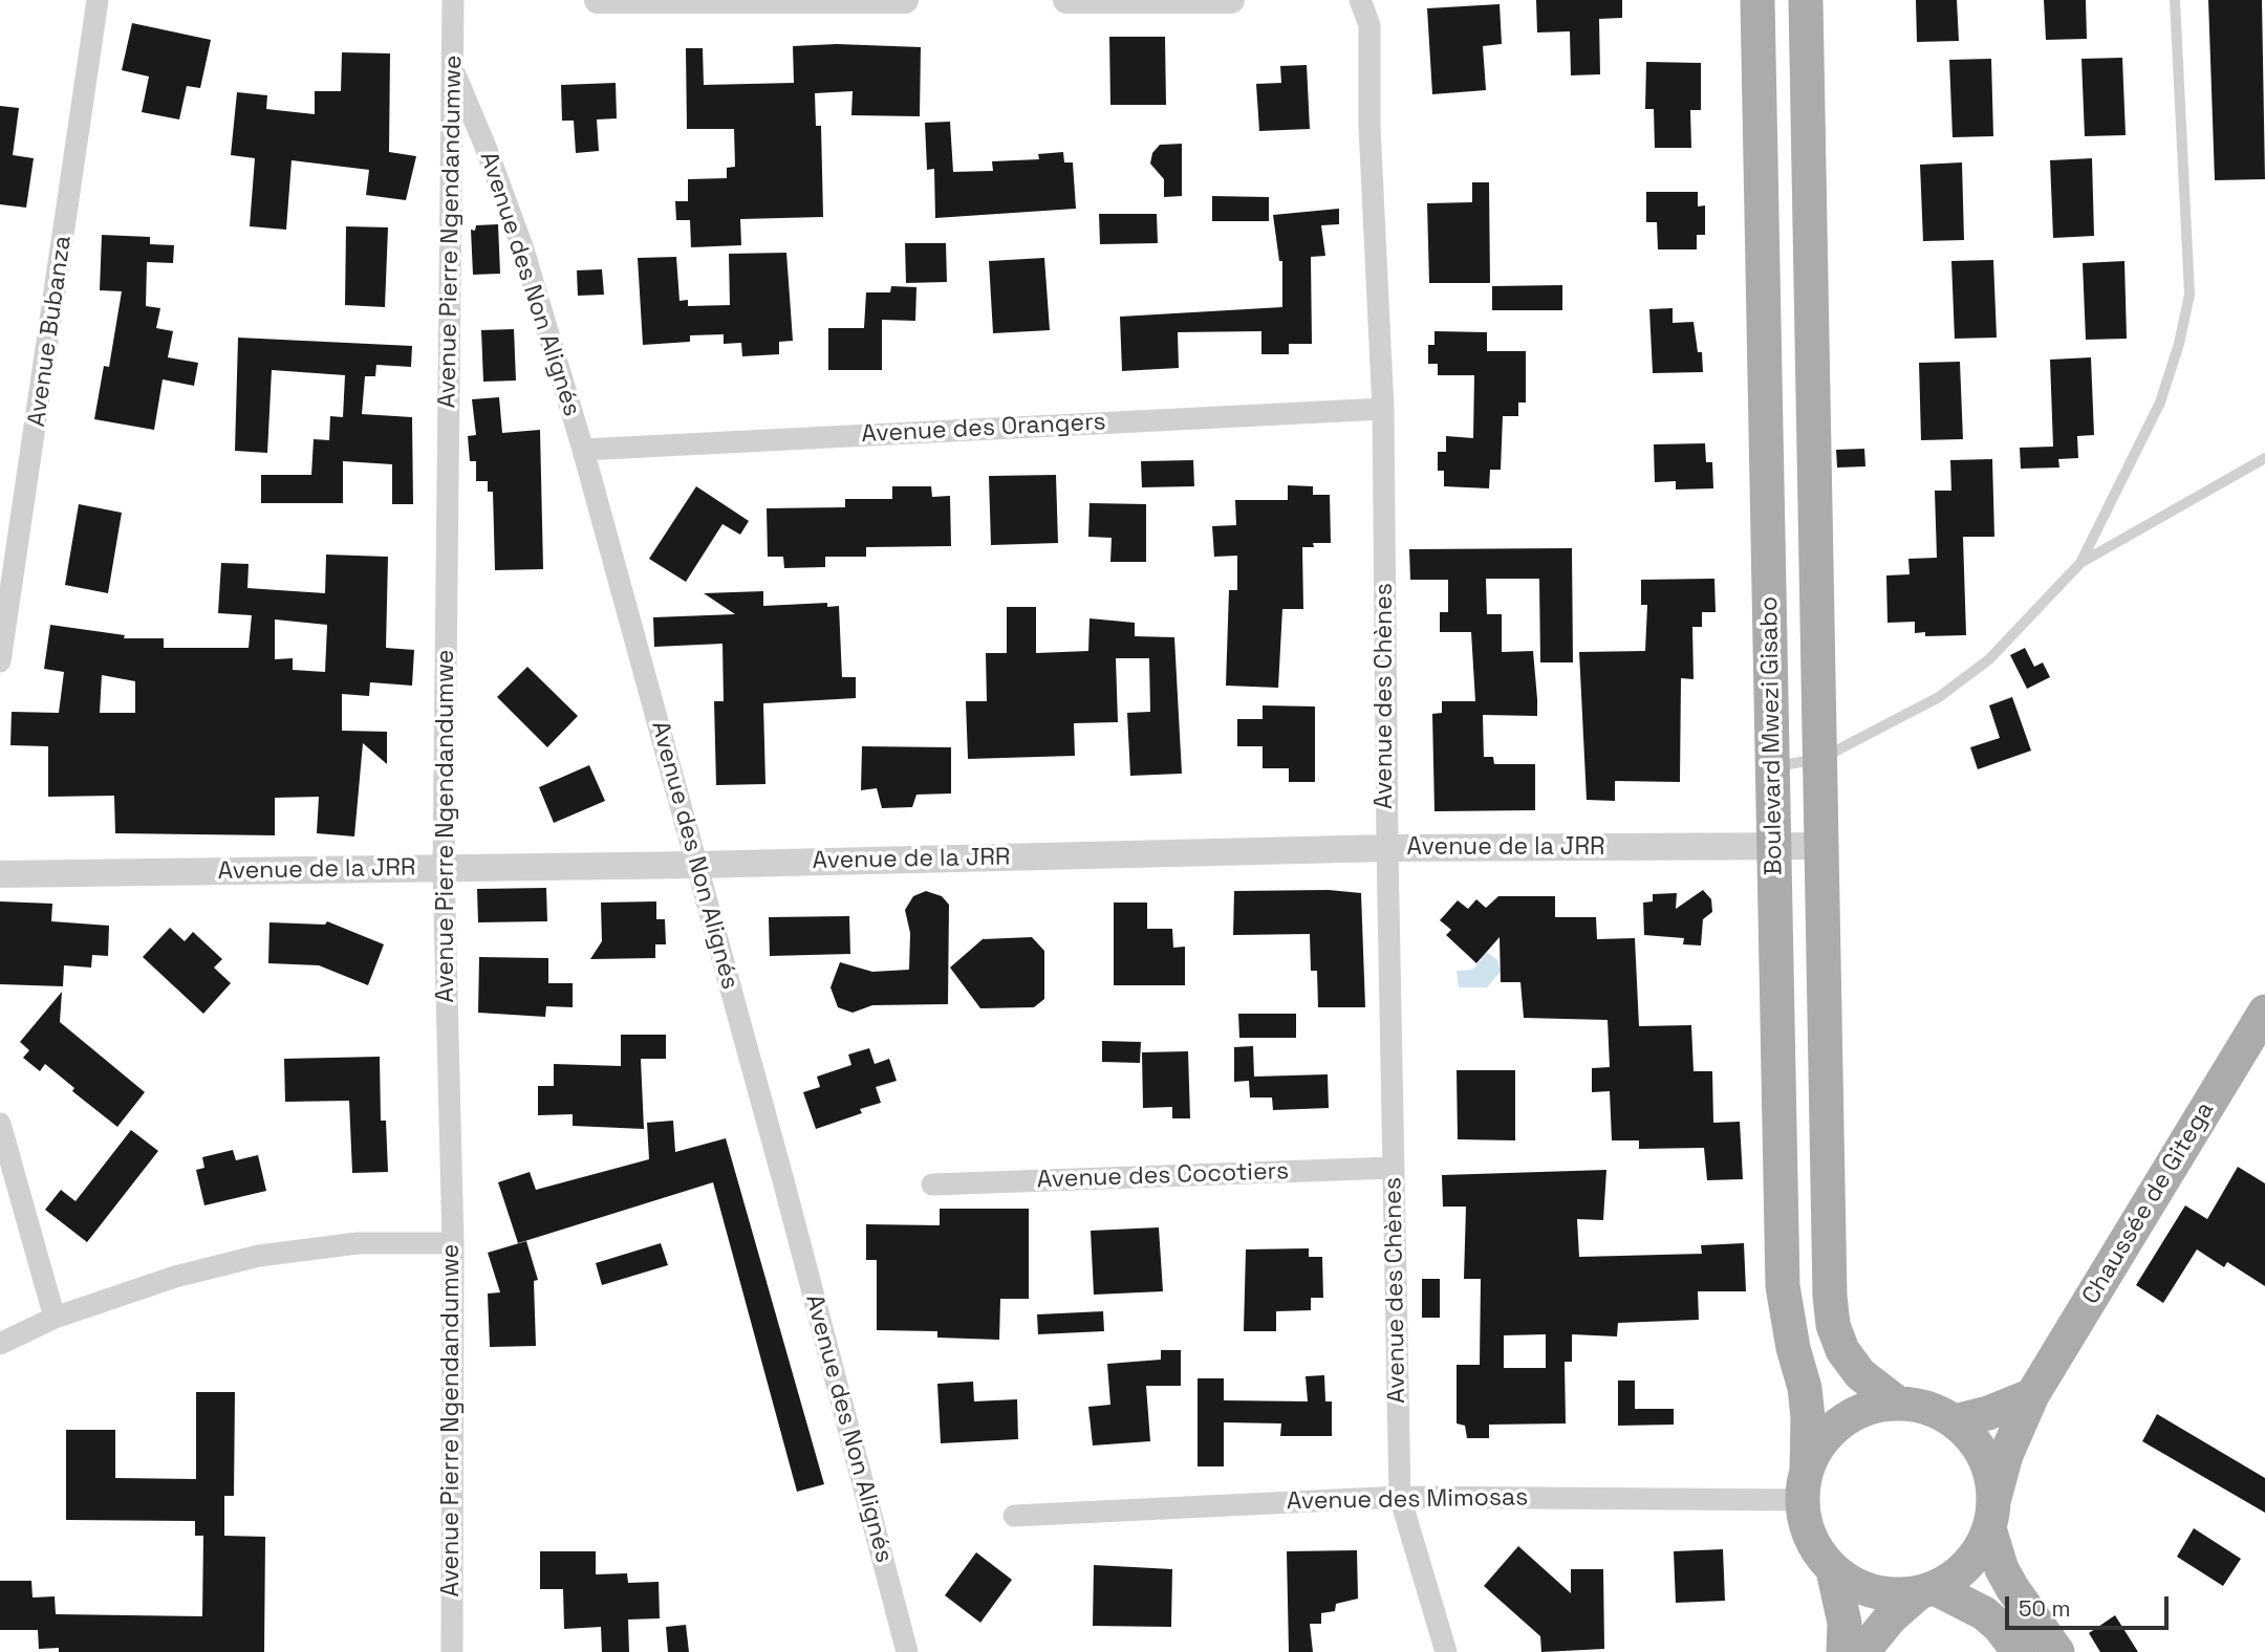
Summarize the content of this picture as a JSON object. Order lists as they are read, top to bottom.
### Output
{
  "streets": {
    "main road": ["Boulevard Mwezi Gisabo", "Chaussée de Gitega"],
    "street": [
      "Avenue Pierre Ngendandumwe",
      "Avenue des Non Alignés",
      "Avenue Bubanza",
      "Avenue des Orangers",
      "Avenue des Chènes",
      "Avenue de la JRR",
      "Avenue des Cocotiers",
      "Avenue des Mimosas"
    ]
  },
  "crossings": [
    ["Avenue Pierre Ngendandumwe", "Avenue des Non Alignés"],
    ["Avenue Pierre Ngendandumwe", "Avenue de la JRR"],
    ["Avenue des Non Alignés", "Avenue des Orangers"],
    ["Avenue des Non Alignés", "Avenue de la JRR"],
    ["Avenue des Orangers", "Avenue des Chènes"],
    ["Avenue des Chènes", "Avenue de la JRR"],
    ["Avenue des Chènes", "Avenue des Cocotiers"],
    ["Avenue des Chènes", "Avenue des Mimosas"],
    ["Boulevard Mwezi Gisabo", "Avenue de la JRR"],
    ["Boulevard Mwezi Gisabo", "Chaussée de Gitega"],
    ["Boulevard Mwezi Gisabo", "Avenue des Mimosas"],
    ["Chaussée de Gitega", "Avenue des Mimosas"]
  ],
  "scale_bar": "50 m"
}
